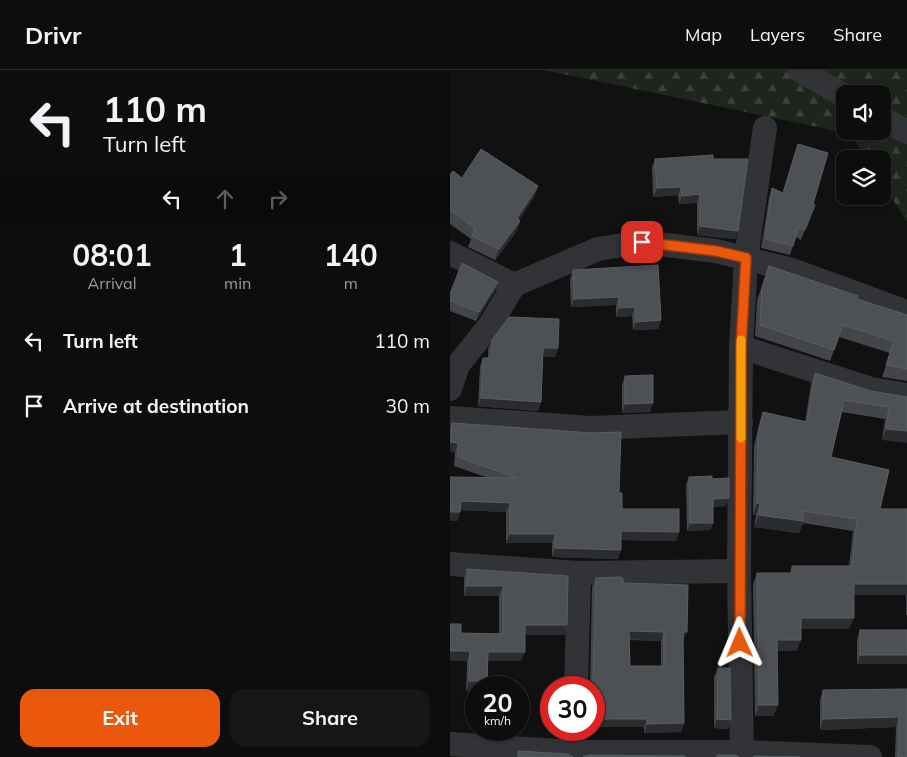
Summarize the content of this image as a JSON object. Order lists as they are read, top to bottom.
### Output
{
  "page": {
    "header": "Drivr",
    "nav": ["Map", "Layers", "Share"],
    "turn": ["110 m", "Turn left"],
    "eta": [
      "08:01",
      "Arrival",
      "1",
      "min",
      "140",
      "m"
    ],
    "list": [
      {
        "name": "Turn left",
        "value": "110 m"
      },
      {
        "name": "Arrive at destination",
        "value": "30 m"
      }
    ],
    "speed": "20 km/h",
    "limit": "30",
    "buttons": ["Exit", "Share"]
  }
}
